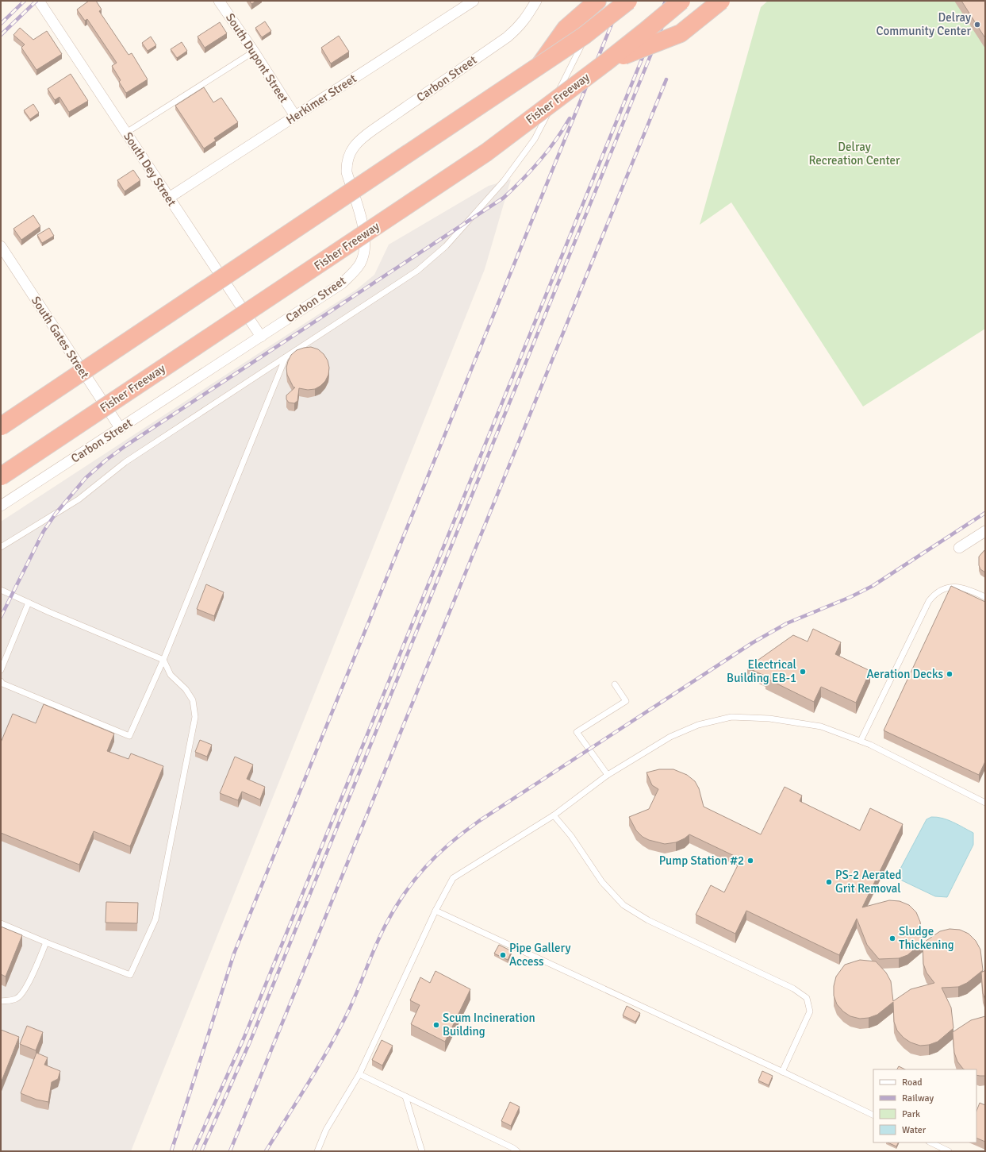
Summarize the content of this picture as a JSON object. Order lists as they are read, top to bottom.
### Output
{
  "streets": {
    "highway": ["Fisher Freeway"],
    "street": [
      "South Dupont Street",
      "Carbon Street",
      "Herkimer Street",
      "South Dey Street",
      "South Gates Street"
    ]
  },
  "crossings": [
    ["South Dupont Street", "Herkimer Street"],
    ["Carbon Street", "South Dey Street"],
    ["Carbon Street", "South Gates Street"],
    ["Herkimer Street", "South Dey Street"]
  ],
  "parks": ["Delray Recreation Center"],
  "places": [
    "Delray Community Center",
    "Electrical Building EB-1",
    "Aeration Decks",
    "Pump Station #2",
    "PS-2 Aerated Grit Removal",
    "Sludge Thickening",
    "Pipe Gallery Access",
    "Scum Incineration Building"
  ],
  "legend": [
    "Road",
    "Railway",
    "Park",
    "Water"
  ]
}
